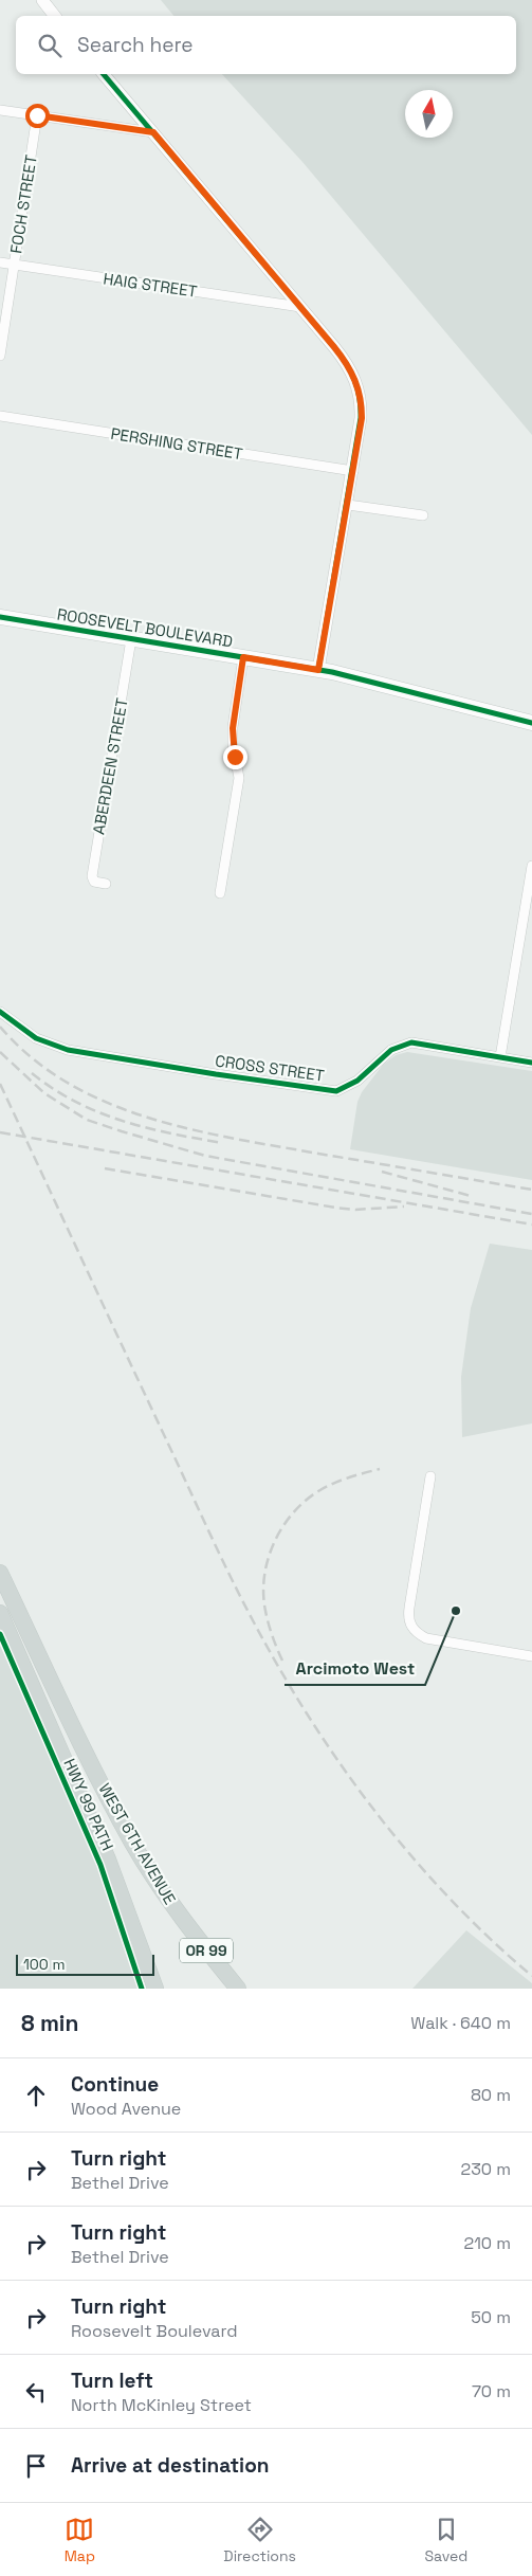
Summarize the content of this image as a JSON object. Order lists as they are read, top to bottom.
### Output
{
  "streets": {
    "main road": ["ROOSEVELT BOULEVARD", "WEST 6TH AVENUE", "OR 99"],
    "street": [
      "FOCH STREET",
      "HAIG STREET",
      "PERSHING STREET",
      "ABERDEEN STREET",
      "CROSS STREET"
    ],
    "cycle path": ["HWY 99 PATH"]
  },
  "crossings": [
    ["FOCH STREET", "HAIG STREET"],
    ["ROOSEVELT BOULEVARD", "ABERDEEN STREET"]
  ],
  "places": ["Arcimoto West"],
  "scale_bar": "100 m",
  "north": "top",
  "page": {
    "search": "Search here",
    "scale": "100 m",
    "heading": ["8 min", "Walk · 640 m"],
    "list": [
      ["Continue", "Wood Avenue", "80 m"],
      ["Turn right", "Bethel Drive", "230 m"],
      ["Turn right", "Bethel Drive", "210 m"],
      ["Turn right", "Roosevelt Boulevard", "50 m"],
      ["Turn left", "North McKinley Street", "70 m"],
      "Arrive at destination"
    ],
    "nav": ["Map", "Directions", "Saved"]
  }
}
